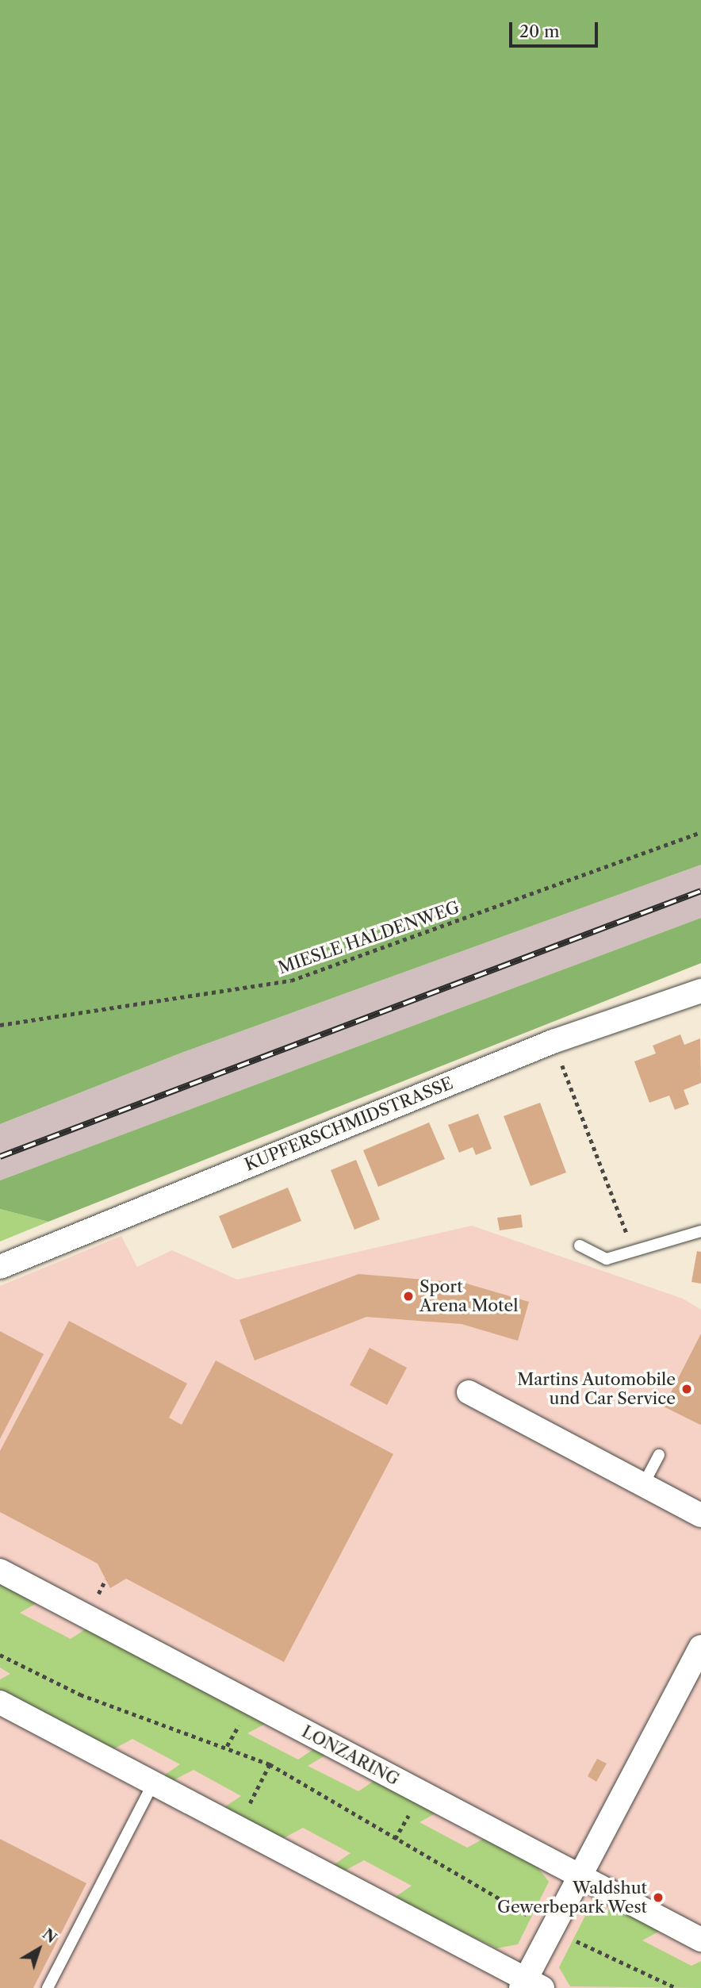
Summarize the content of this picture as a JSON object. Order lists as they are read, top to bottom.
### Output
{
  "streets": {
    "street": ["KUPFERSCHMIDSTRASSE", "LONZARING"],
    "path": ["MIESLE HALDENWEG"]
  },
  "places": ["Sport Arena Motel", "Martins Automobile und Car Service", "Waldshut Gewerbepark West"],
  "scale_bar": "20 m",
  "north": "top right"
}
